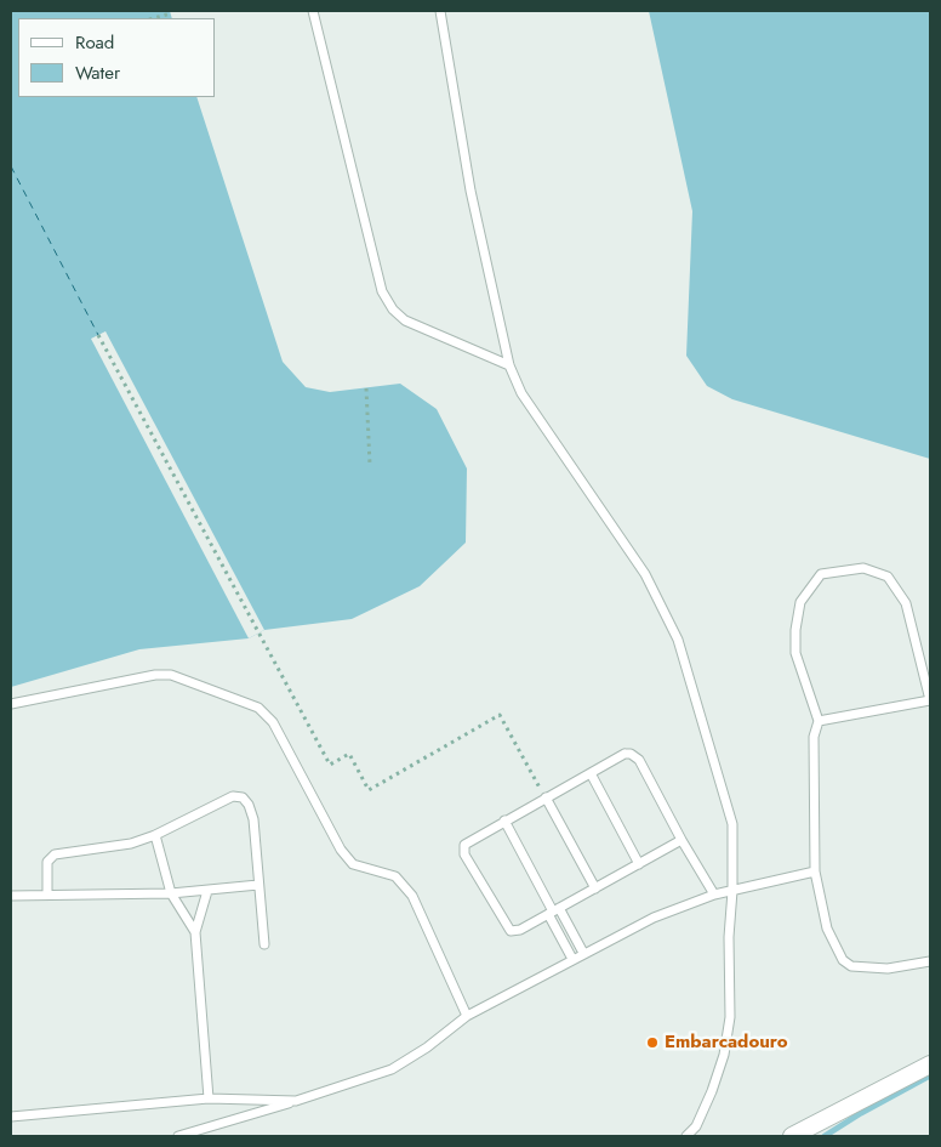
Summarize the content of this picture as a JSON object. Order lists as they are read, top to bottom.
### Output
{
  "places": ["Embarcadouro"],
  "legend": ["Road", "Water"]
}
